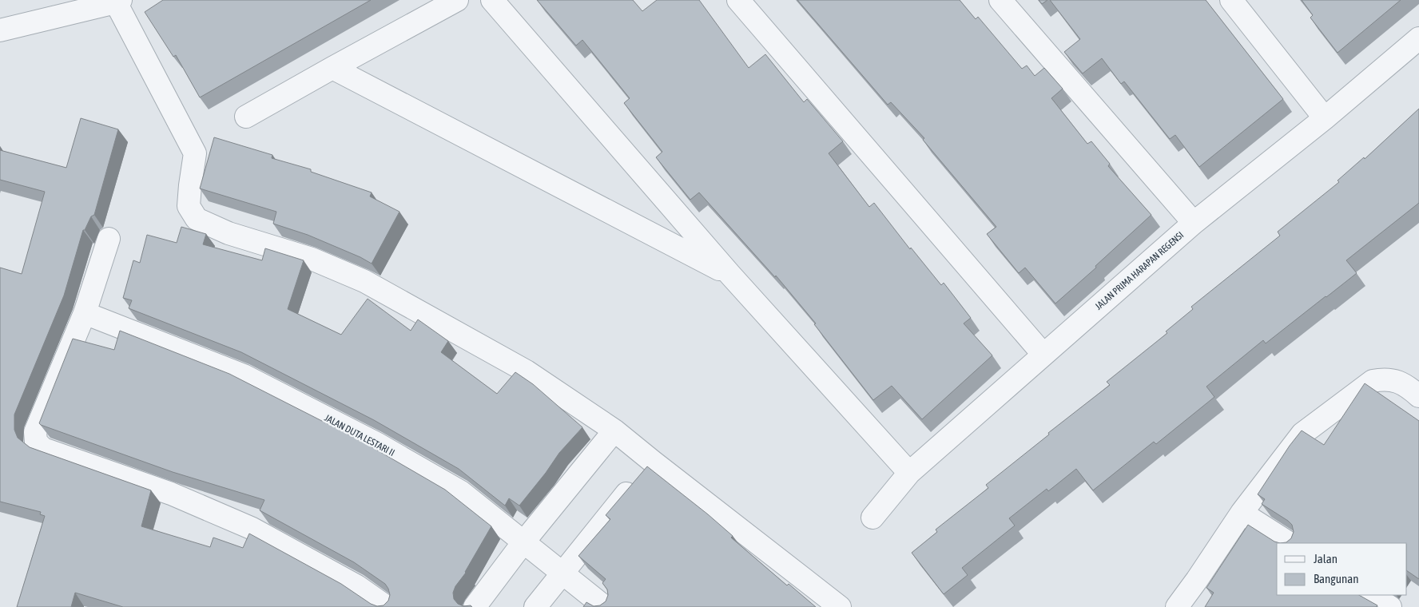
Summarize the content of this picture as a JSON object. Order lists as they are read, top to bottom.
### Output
{
  "streets": {
    "street": ["JALAN PRIMA HARAPAN REGENSI", "JALAN DUTA LESTARI II"]
  },
  "legend": ["Jalan", "Bangunan"]
}
